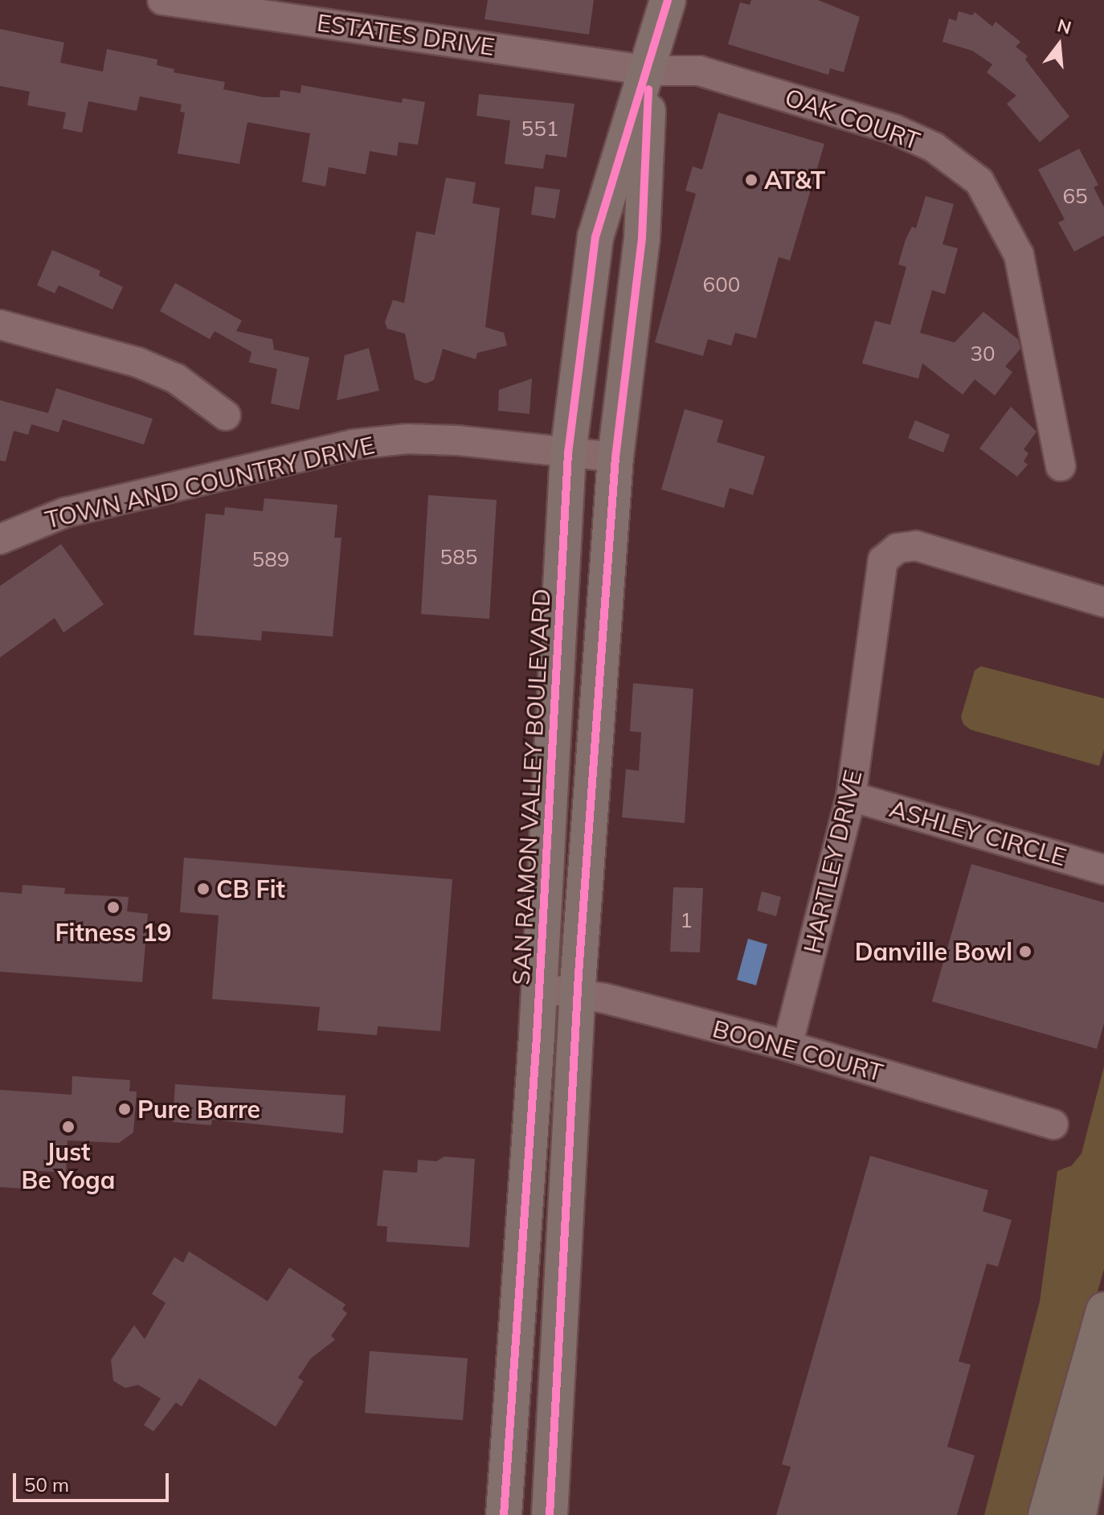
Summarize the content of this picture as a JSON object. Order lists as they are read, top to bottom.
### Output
{
  "streets": {
    "main road": ["SAN RAMON VALLEY BOULEVARD"],
    "street": [
      "ESTATES DRIVE",
      "OAK COURT",
      "TOWN AND COUNTRY DRIVE",
      "ASHLEY CIRCLE",
      "HARTLEY DRIVE",
      "BOONE COURT"
    ]
  },
  "crossings": [
    ["ESTATES DRIVE", "OAK COURT"],
    ["ESTATES DRIVE", "SAN RAMON VALLEY BOULEVARD"],
    ["OAK COURT", "SAN RAMON VALLEY BOULEVARD"],
    ["TOWN AND COUNTRY DRIVE", "SAN RAMON VALLEY BOULEVARD"],
    ["SAN RAMON VALLEY BOULEVARD", "BOONE COURT"],
    ["ASHLEY CIRCLE", "HARTLEY DRIVE"],
    ["HARTLEY DRIVE", "BOONE COURT"]
  ],
  "places": [
    "AT&T",
    "CB Fit",
    "Fitness 19",
    "Danville Bowl",
    "Pure Barre",
    "Just Be Yoga"
  ],
  "house_numbers": [
    "551",
    "65",
    "600",
    "30",
    "585",
    "589",
    "1"
  ],
  "scale_bar": "50 m",
  "north": "top"
}
